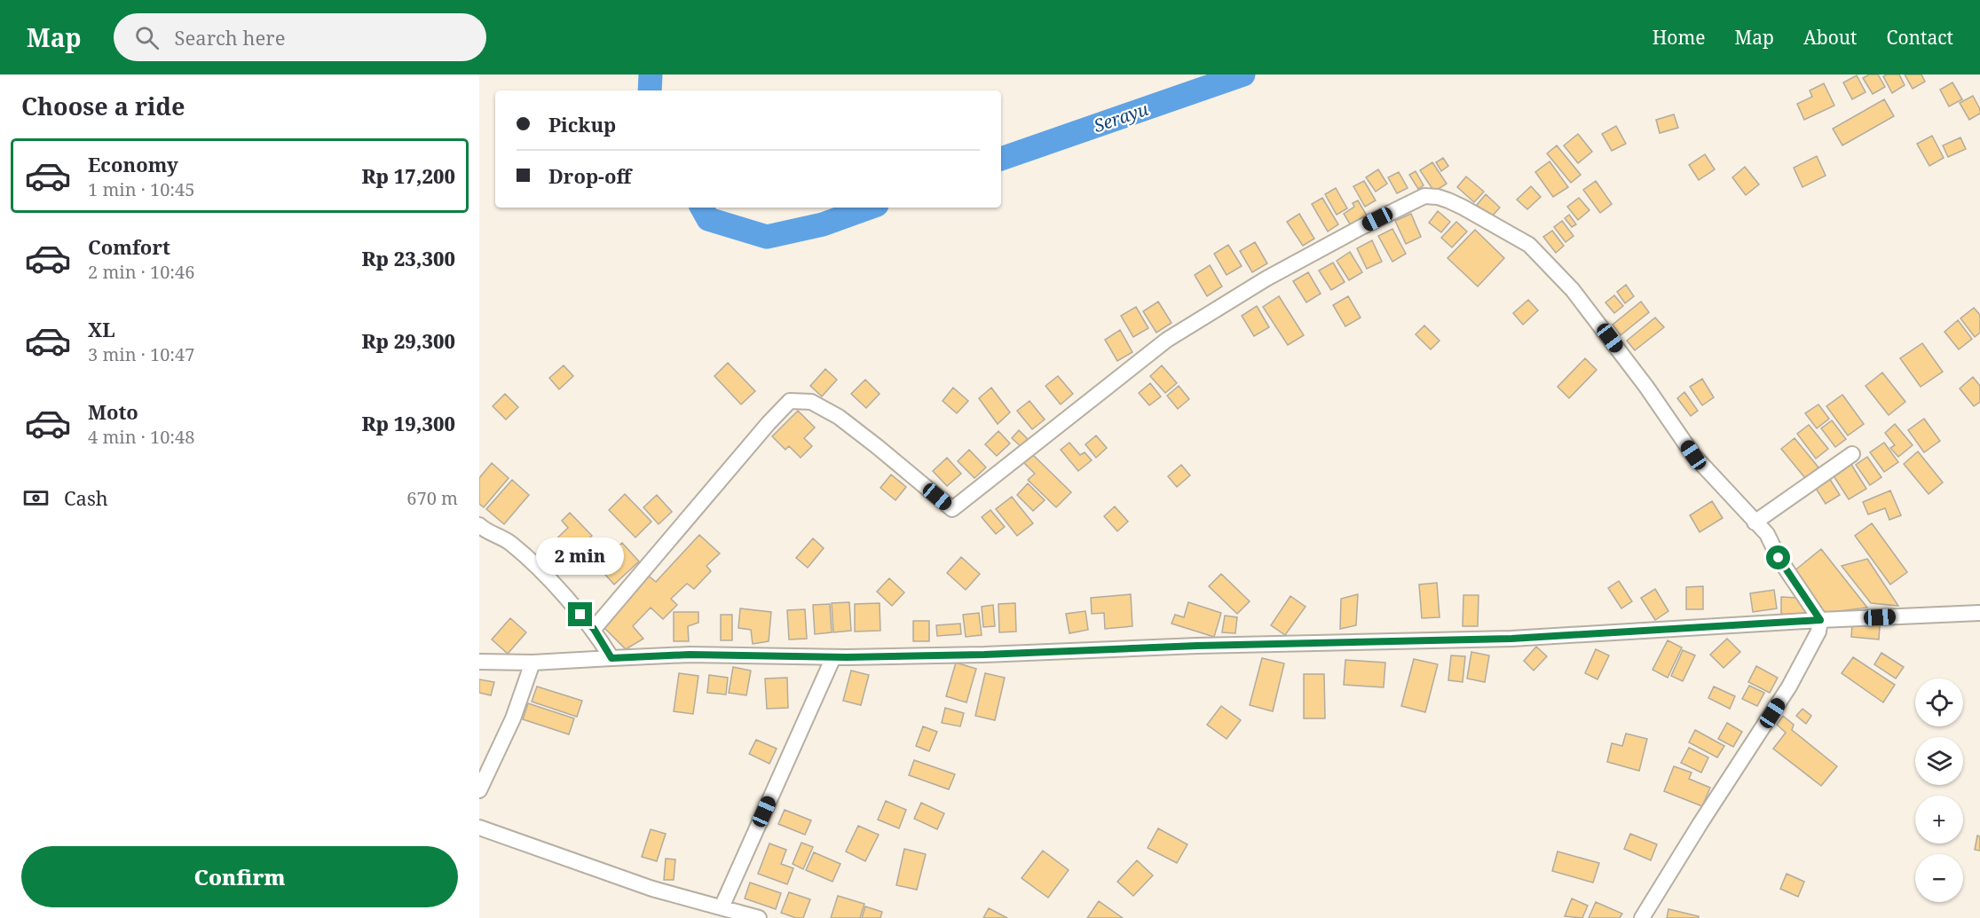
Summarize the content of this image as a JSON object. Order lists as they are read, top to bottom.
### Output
{
  "water": ["Serayu"],
  "page": {
    "header": "Map",
    "search": "Search here",
    "nav": [
      "Home",
      "Map",
      "About",
      "Contact"
    ],
    "heading": "Choose a ride",
    "banner": ["Pickup", "Drop-off"],
    "list": [
      {
        "name": "Economy",
        "note": "1 min · 10:45",
        "value": "Rp 17,200"
      },
      {
        "name": "Comfort",
        "note": "2 min · 10:46",
        "value": "Rp 23,300"
      },
      {
        "name": "XL",
        "note": "3 min · 10:47",
        "value": "Rp 29,300"
      },
      {
        "name": "Moto",
        "note": "4 min · 10:48",
        "value": "Rp 19,300"
      }
    ],
    "pay": ["Cash", "670 m"],
    "bubble": "2 min",
    "map_buttons": ["+", "−"],
    "buttons": "Confirm"
  }
}
